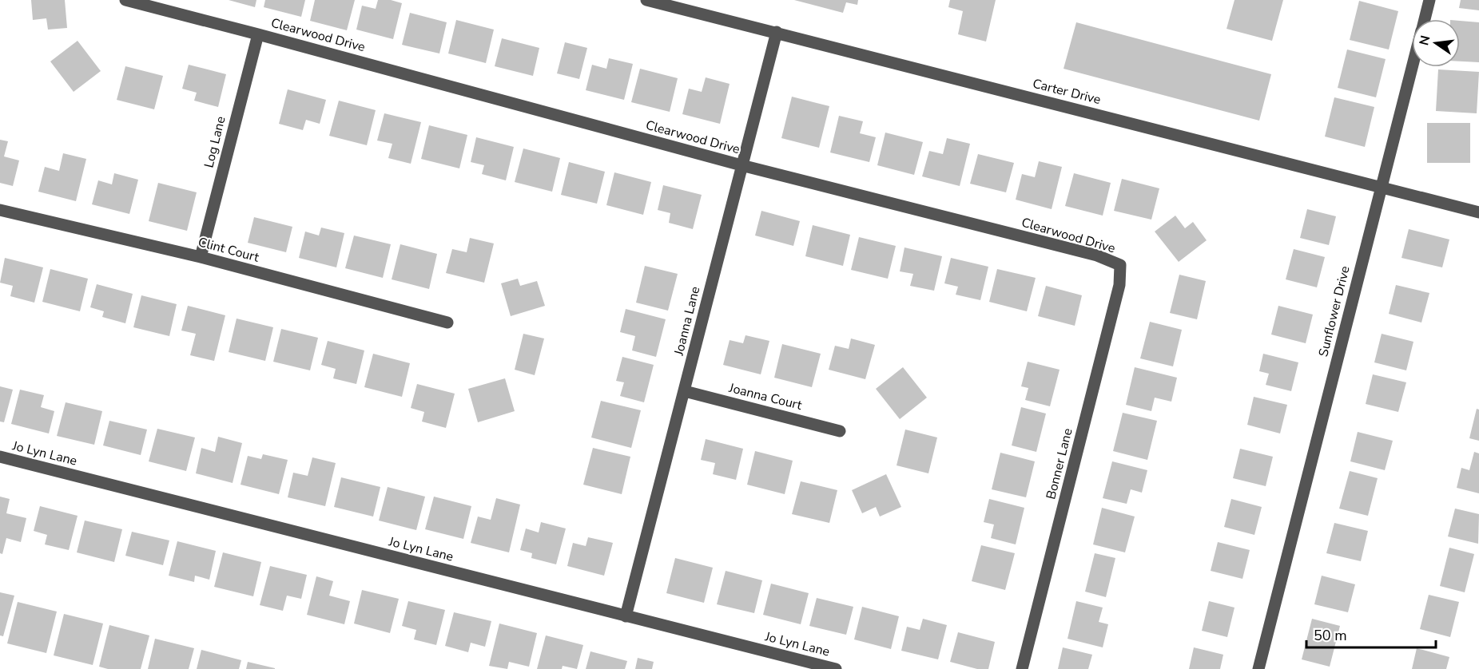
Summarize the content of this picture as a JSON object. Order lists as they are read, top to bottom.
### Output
{
  "streets": {
    "street": [
      "Clearwood Drive",
      "Carter Drive",
      "Log Lane",
      "Clint Court",
      "Sunflower Drive",
      "Joanna Lane",
      "Joanna Court",
      "Jo Lyn Lane",
      "Bonner Lane"
    ]
  },
  "crossings": [
    ["Clearwood Drive", "Log Lane"],
    ["Clearwood Drive", "Joanna Lane"],
    ["Clearwood Drive", "Bonner Lane"],
    ["Carter Drive", "Sunflower Drive"],
    ["Carter Drive", "Joanna Lane"],
    ["Log Lane", "Clint Court"],
    ["Joanna Lane", "Joanna Court"],
    ["Joanna Lane", "Jo Lyn Lane"]
  ],
  "scale_bar": "50 m",
  "north": "left"
}
